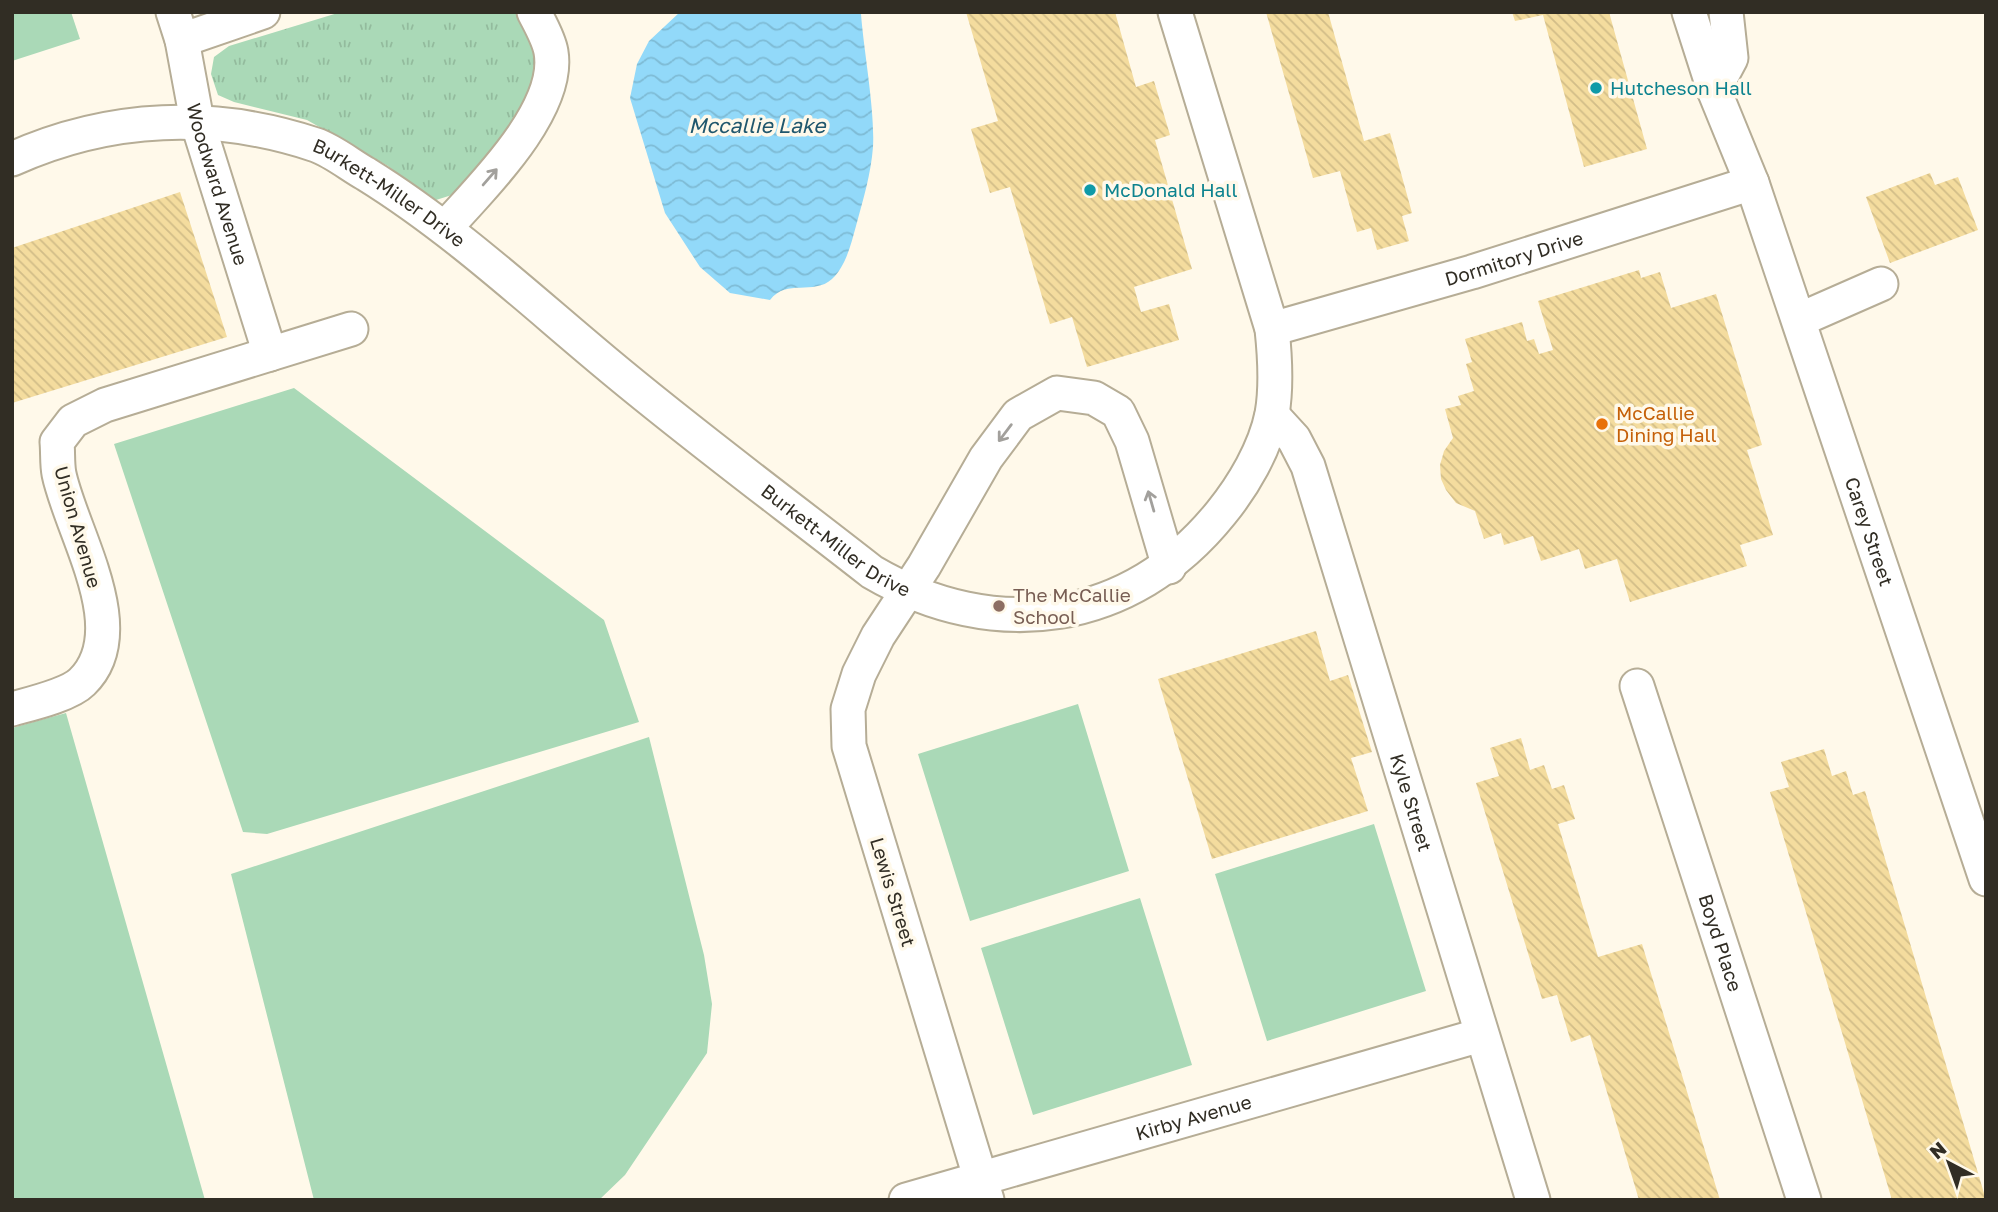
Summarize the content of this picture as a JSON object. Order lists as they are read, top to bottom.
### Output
{
  "streets": {
    "street": [
      "Woodward Avenue",
      "Burkett-Miller Drive",
      "Dormitory Drive",
      "Union Avenue",
      "Carey Street",
      "Kyle Street",
      "Lewis Street",
      "Boyd Place",
      "Kirby Avenue"
    ]
  },
  "crossings": [
    ["Woodward Avenue", "Burkett-Miller Drive"],
    ["Woodward Avenue", "Union Avenue"],
    ["Burkett-Miller Drive", "Dormitory Drive"],
    ["Burkett-Miller Drive", "Kyle Street"],
    ["Burkett-Miller Drive", "Lewis Street"],
    ["Dormitory Drive", "Carey Street"],
    ["Kyle Street", "Kirby Avenue"],
    ["Lewis Street", "Kirby Avenue"]
  ],
  "water": ["Mccallie Lake"],
  "places": [
    "Hutcheson Hall",
    "McDonald Hall",
    "McCallie Dining Hall",
    "The McCallie School"
  ],
  "north": "top left"
}
